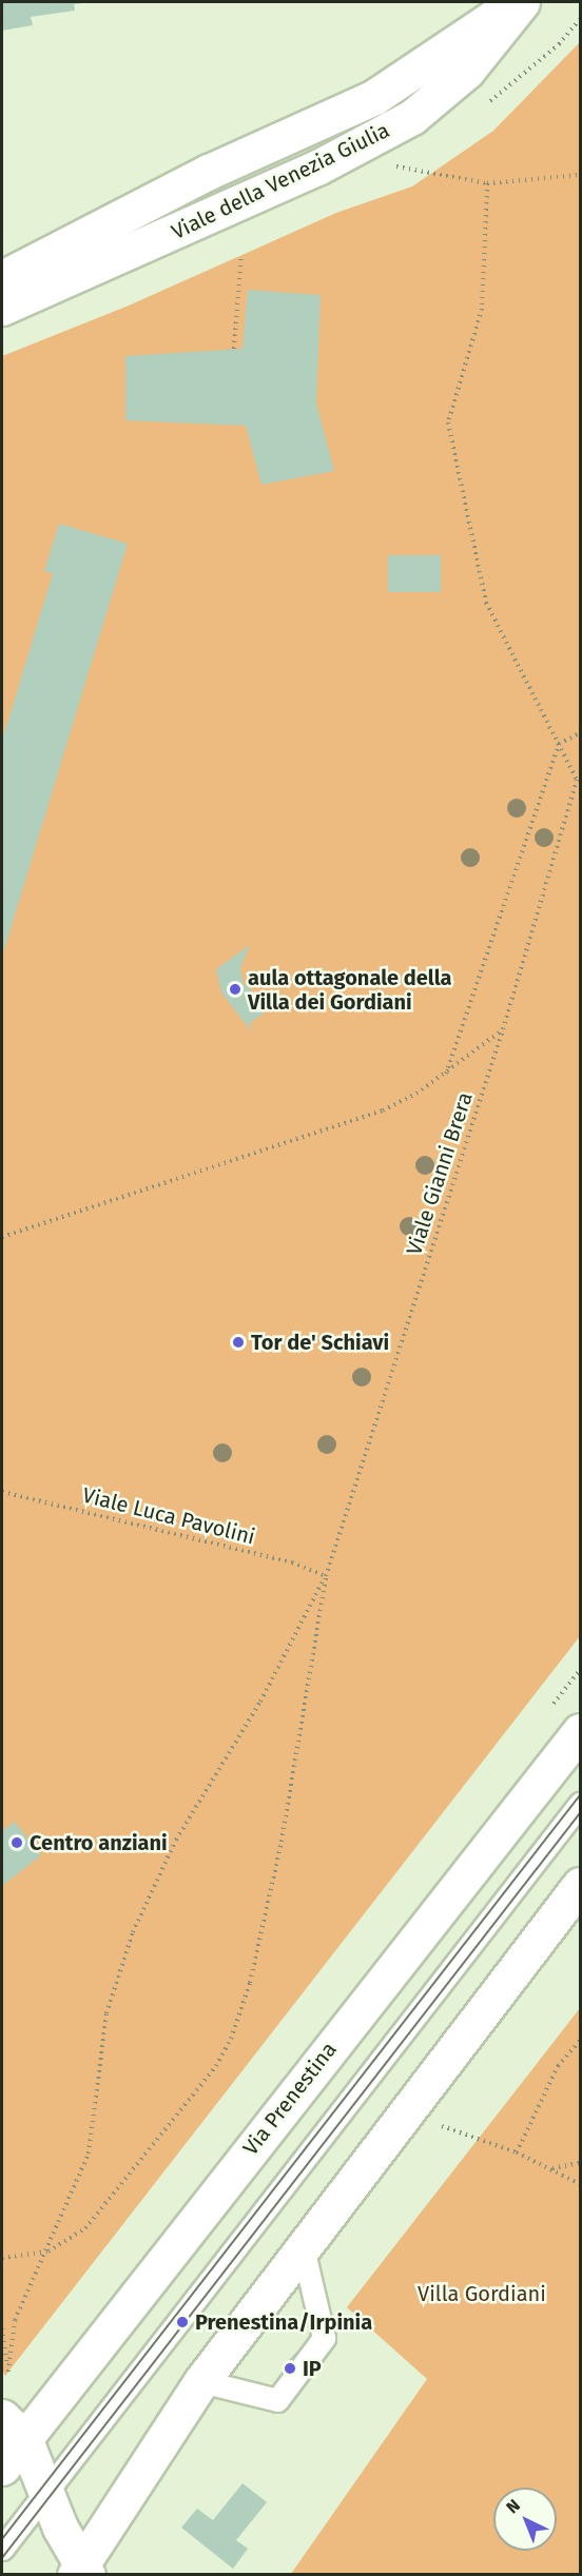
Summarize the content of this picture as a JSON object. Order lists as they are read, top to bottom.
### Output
{
  "streets": {
    "main road": ["Viale della Venezia Giulia", "Via Prenestina"],
    "path": ["Viale Gianni Brera", "Viale Luca Pavolini"]
  },
  "crossings": [
    ["Viale Gianni Brera", "Viale Luca Pavolini"]
  ],
  "parks": ["Villa Gordiani"],
  "places": [
    "aula ottagonale della Villa dei Gordiani",
    "Tor de' Schiavi",
    "Centro anziani",
    "Prenestina/Irpinia",
    "IP"
  ],
  "north": "top left"
}
